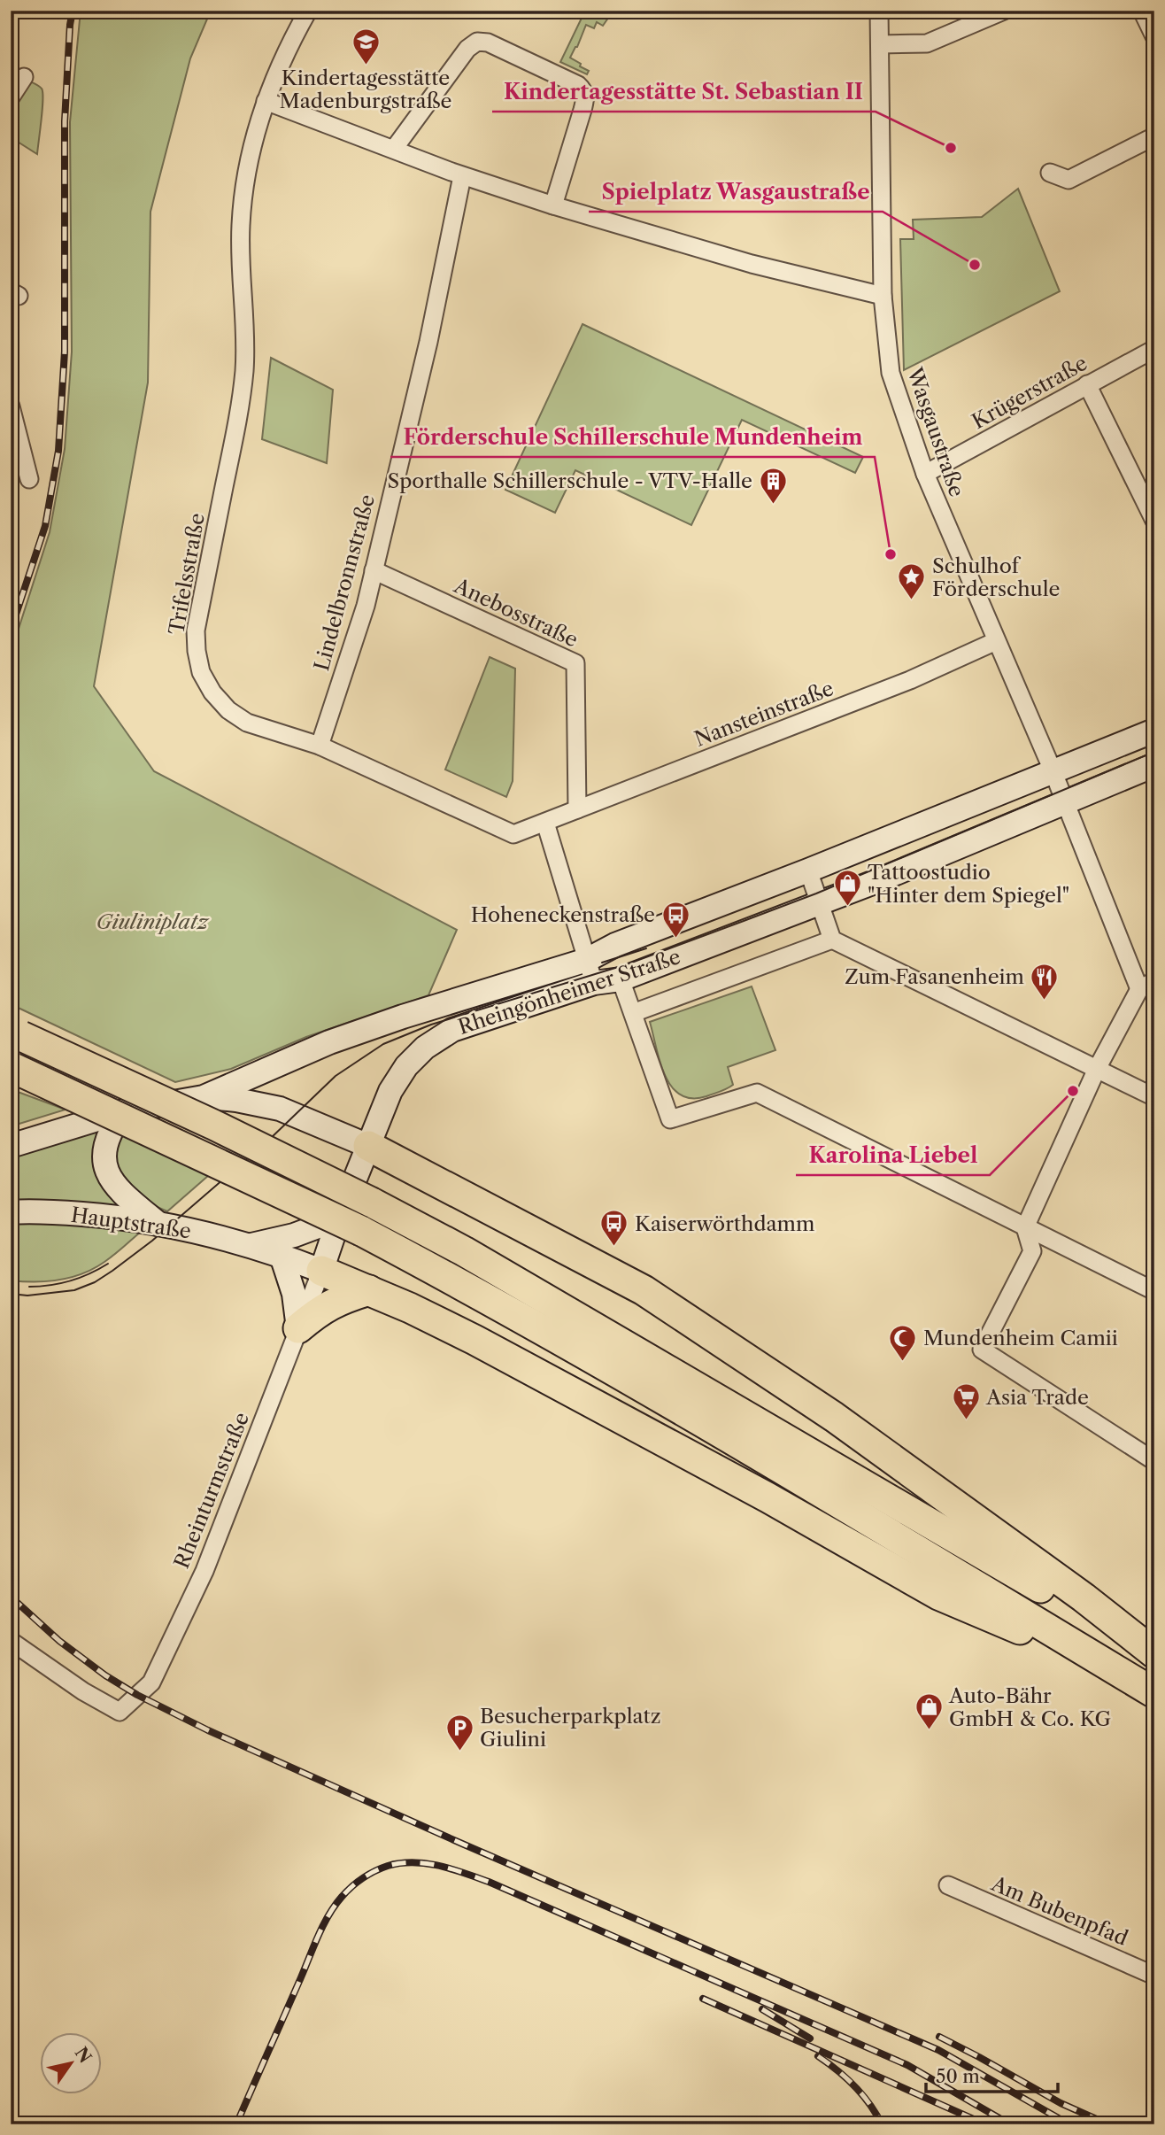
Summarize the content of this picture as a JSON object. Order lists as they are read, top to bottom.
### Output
{
  "streets": {
    "street": [
      "Krügerstraße",
      "Wasgaustraße",
      "Trifelsstraße",
      "Lindelbronnstraße",
      "Anebosstraße",
      "Nansteinstraße",
      "Rheingönheimer Straße",
      "Hauptstraße",
      "Rheinturmstraße",
      "Am Bubenpfad"
    ]
  },
  "crossings": [
    ["Krügerstraße", "Wasgaustraße"],
    ["Wasgaustraße", "Nansteinstraße"],
    ["Wasgaustraße", "Rheingönheimer Straße"],
    ["Trifelsstraße", "Lindelbronnstraße"],
    ["Trifelsstraße", "Nansteinstraße"],
    ["Lindelbronnstraße", "Anebosstraße"],
    ["Anebosstraße", "Nansteinstraße"],
    ["Rheingönheimer Straße", "Rheinturmstraße"]
  ],
  "parks": ["Giuliniplatz"],
  "places": {
    "school or university": ["Kindertagesstätte Madenburgstraße"],
    "other": [
      "Kindertagesstätte St. Sebastian II",
      "Spielplatz Wasgaustraße",
      "Förderschule Schillerschule Mundenheim",
      "Karolina Liebel"
    ],
    "building": ["Sporthalle Schillerschule - VTV-Halle"],
    "place": ["Schulhof Förderschule"],
    "shop": ["Tattoostudio \"Hinter dem Spiegel\"", "Auto-Bähr GmbH & Co. KG"],
    "bus stop": ["Hoheneckenstraße", "Kaiserwörthdamm"],
    "restaurant": ["Zum Fasanenheim"],
    "mosque": ["Mundenheim Camii"],
    "supermarket": ["Asia Trade"],
    "parking": ["Besucherparkplatz Giulini"]
  },
  "scale_bar": "50 m",
  "north": "top right"
}
